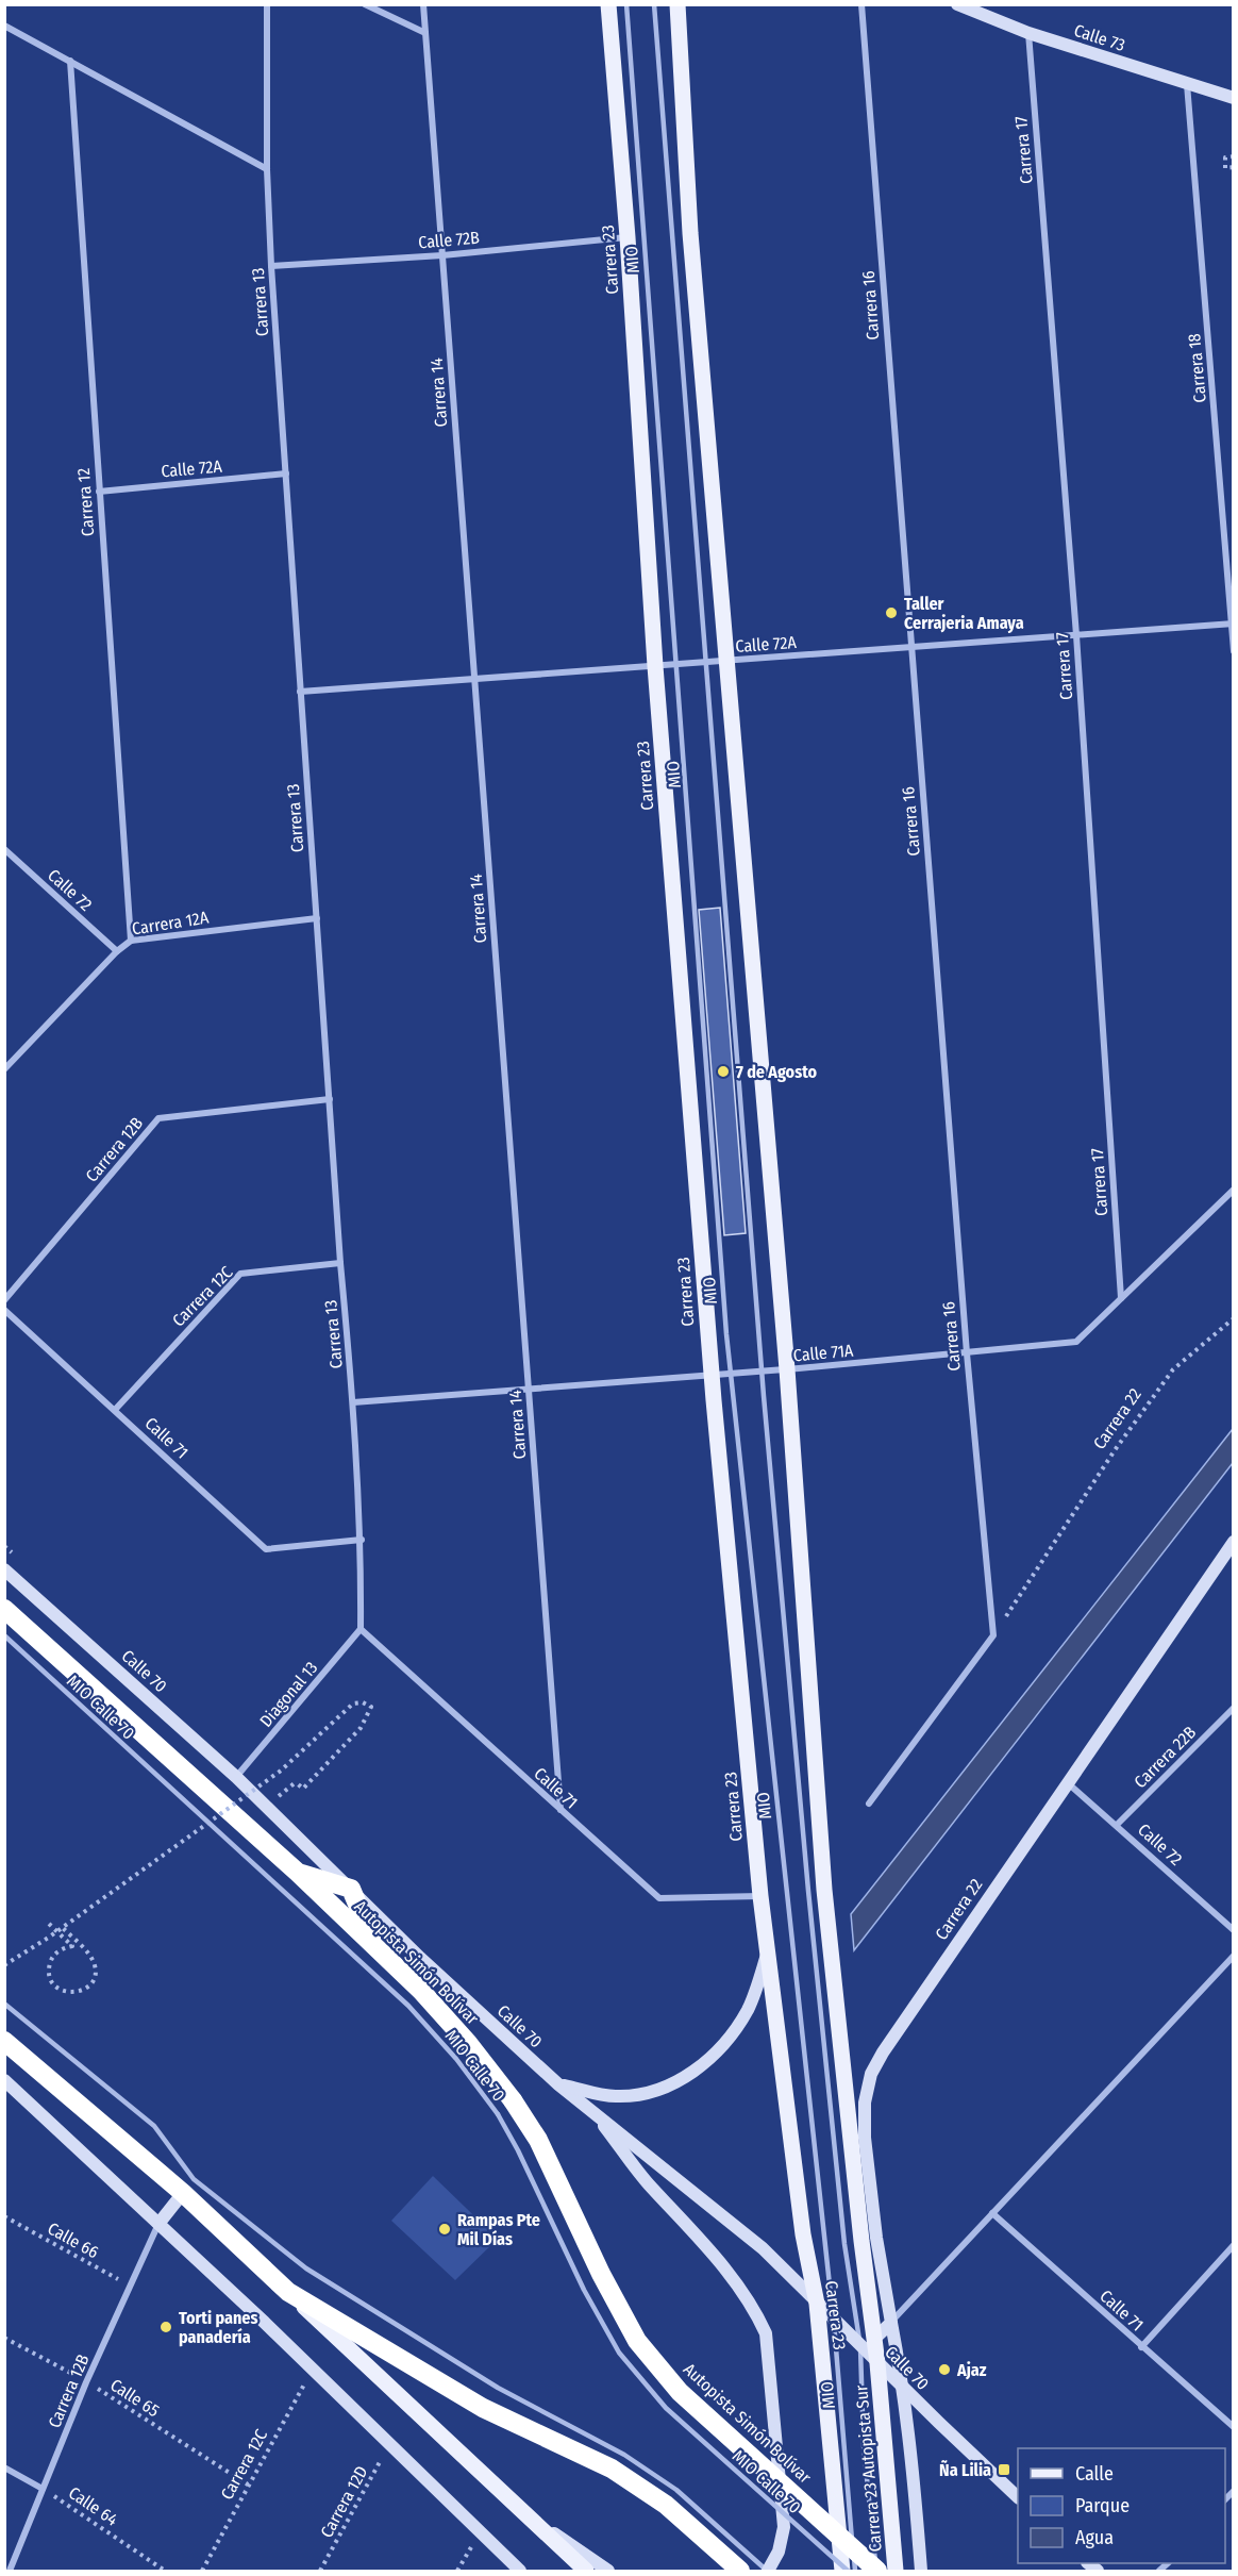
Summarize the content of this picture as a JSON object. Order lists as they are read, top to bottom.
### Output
{
  "streets": {
    "highway": ["Autopista Simón Bolívar"],
    "main road": ["Carrera 23", "Carrera 23 Autopista Sur"],
    "street": [
      "Calle 73",
      "Carrera 17",
      "Calle 72B",
      "Carrera 13",
      "Carrera 16",
      "Carrera 18",
      "Carrera 14",
      "Calle 72A",
      "Carrera 12",
      "Calle 72",
      "Carrera 12A",
      "Carrera 12B",
      "Carrera 12C",
      "Calle 71A",
      "Carrera 22",
      "Calle 71",
      "Calle 70",
      "Diagonal 13",
      "Carrera 22B",
      "Calle 64"
    ],
    "lane": ["MIO", "MIO Calle 70"],
    "path": ["Calle 66", "Calle 65", "Carrera 12D"]
  },
  "crossings": [
    ["Calle 73", "Carrera 17"],
    ["Calle 73", "Carrera 18"],
    ["Carrera 17", "Calle 72A"],
    ["Carrera 17", "Calle 71A"],
    ["Calle 72B", "Carrera 23"],
    ["Calle 72B", "Carrera 13"],
    ["Calle 72B", "Carrera 14"],
    ["Carrera 23", "Calle 72A"],
    ["Carrera 23", "Calle 71A"],
    ["Carrera 23", "Calle 71"],
    ["Carrera 23", "Calle 70"],
    ["Carrera 23", "MIO Calle 70"],
    ["Carrera 23", "Carrera 23 Autopista Sur"],
    ["MIO", "Calle 72A"],
    ["MIO", "Calle 71A"],
    ["MIO", "Calle 70"],
    ["MIO", "Autopista Simón Bolívar"],
    ["Carrera 13", "Calle 72A"],
    ["Carrera 13", "Carrera 12A"],
    ["Carrera 13", "Carrera 12B"],
    ["Carrera 13", "Carrera 12C"],
    ["Carrera 13", "Calle 71A"],
    ["Carrera 13", "Calle 71"],
    ["Carrera 13", "Diagonal 13"],
    ["Carrera 16", "Calle 72A"],
    ["Carrera 16", "Calle 71A"],
    ["Carrera 16", "Carrera 22"],
    ["Carrera 18", "Calle 72A"],
    ["Carrera 14", "Calle 72A"],
    ["Carrera 14", "Calle 71A"],
    ["Carrera 14", "Calle 71"],
    ["Calle 72A", "Carrera 12"],
    ["Carrera 12", "Carrera 12A"],
    ["Calle 72", "Carrera 12A"],
    ["Calle 72", "Carrera 22"],
    ["Calle 72", "Carrera 22B"],
    ["Carrera 12B", "Calle 66"],
    ["Carrera 12B", "Calle 65"],
    ["Carrera 12B", "Calle 64"],
    ["Carrera 12C", "Calle 71"],
    ["Carrera 12C", "Calle 65"],
    ["Calle 71", "Diagonal 13"],
    ["Calle 70", "Diagonal 13"],
    ["Calle 70", "Carrera 23 Autopista Sur"]
  ],
  "places": {
    "other": [
      "Taller Cerrajeria Amaya",
      "7 de Agosto",
      "Rampas Pte Mil Días",
      "Torti panes panadería",
      "Ajaz"
    ],
    "transit": ["Ña Lilia"]
  },
  "legend": ["Calle", "Parque", "Agua"]
}
